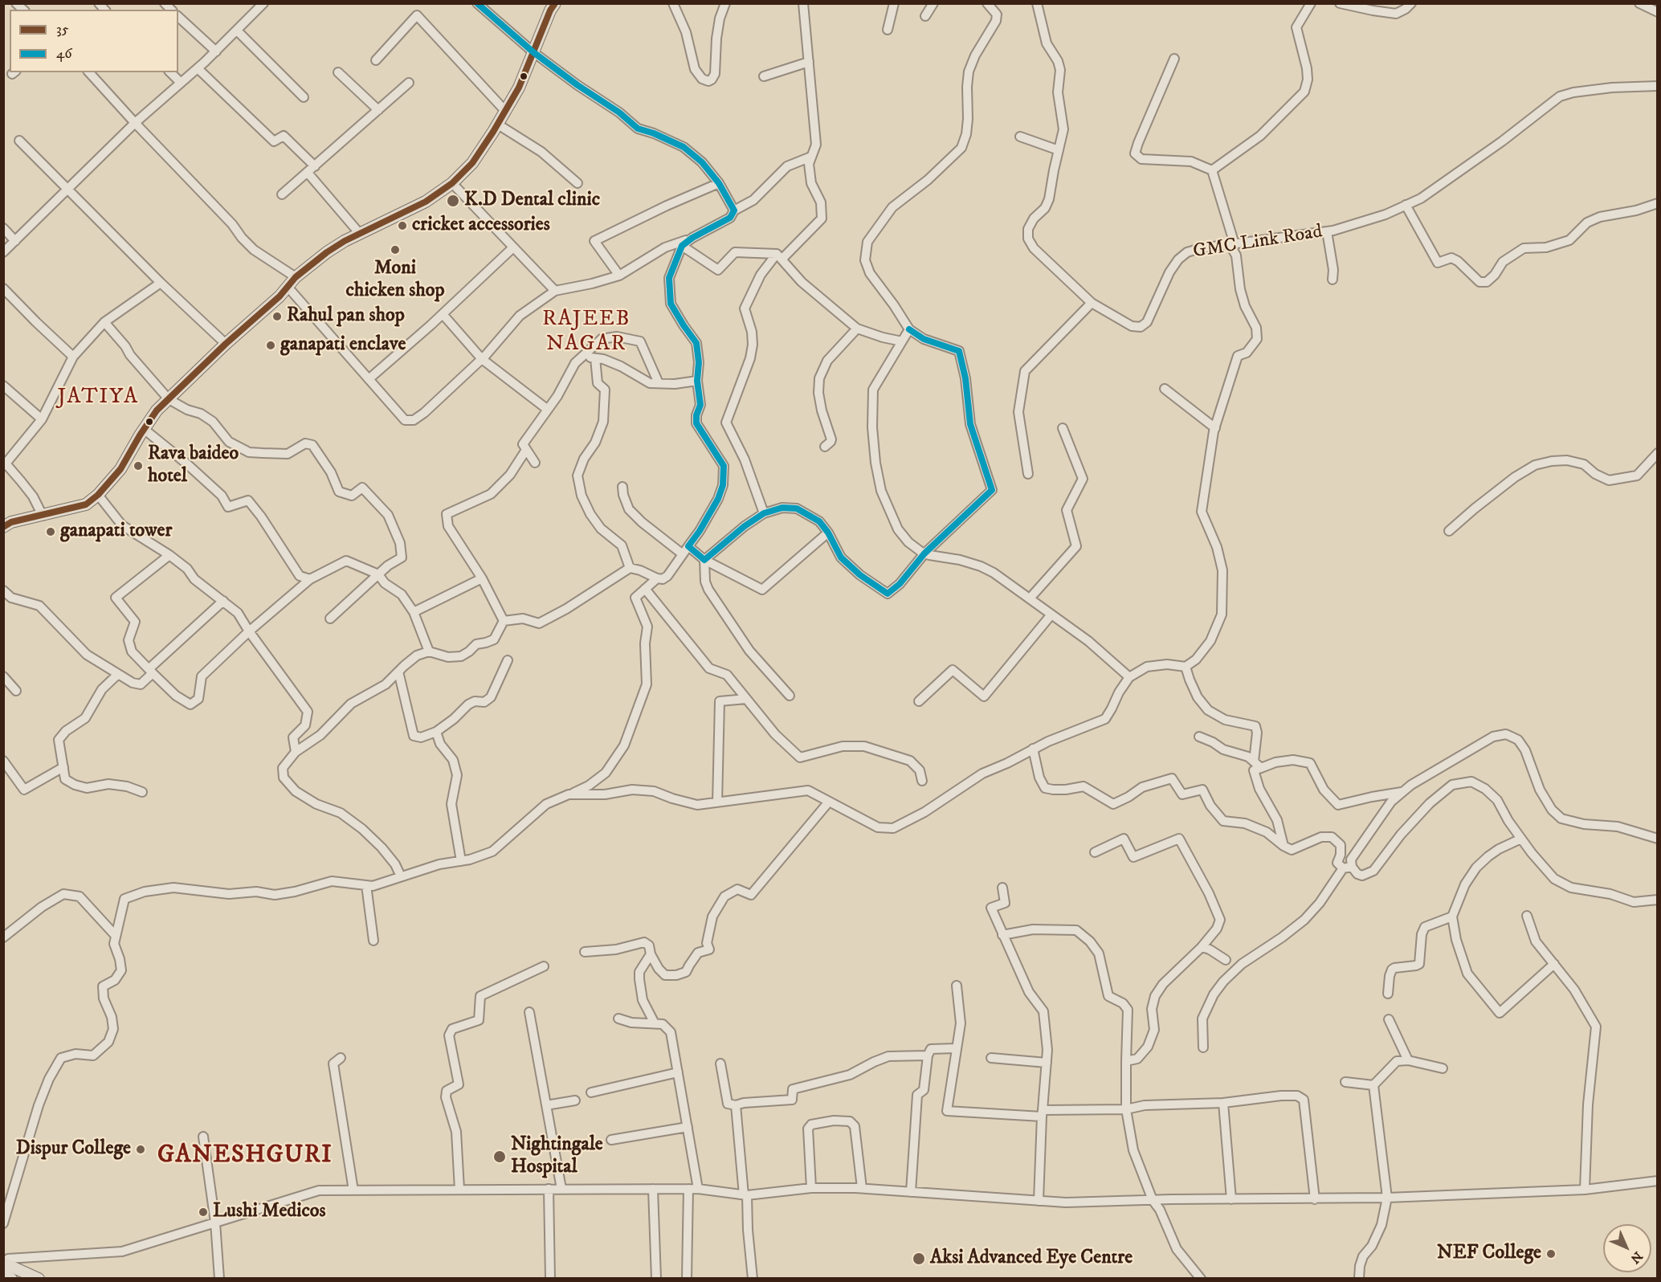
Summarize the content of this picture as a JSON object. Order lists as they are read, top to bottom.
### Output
{
  "streets": {
    "street": ["GMC Link Road"]
  },
  "districts": ["RAJEEB NAGAR", "JATIYA", "GANESHGURI"],
  "places": [
    "K.D Dental clinic",
    "cricket accessories",
    "Moni chicken shop",
    "Rahul pan shop",
    "ganapati enclave",
    "Rava baideo hotel",
    "ganapati tower",
    "Dispur College",
    "Nightingale Hospital",
    "Lushi Medicos",
    "NEF College",
    "Aksi Advanced Eye Centre"
  ],
  "lines": ["transit line 35", "transit line 46"],
  "legend": ["35", "46"],
  "north": "bottom right"
}
